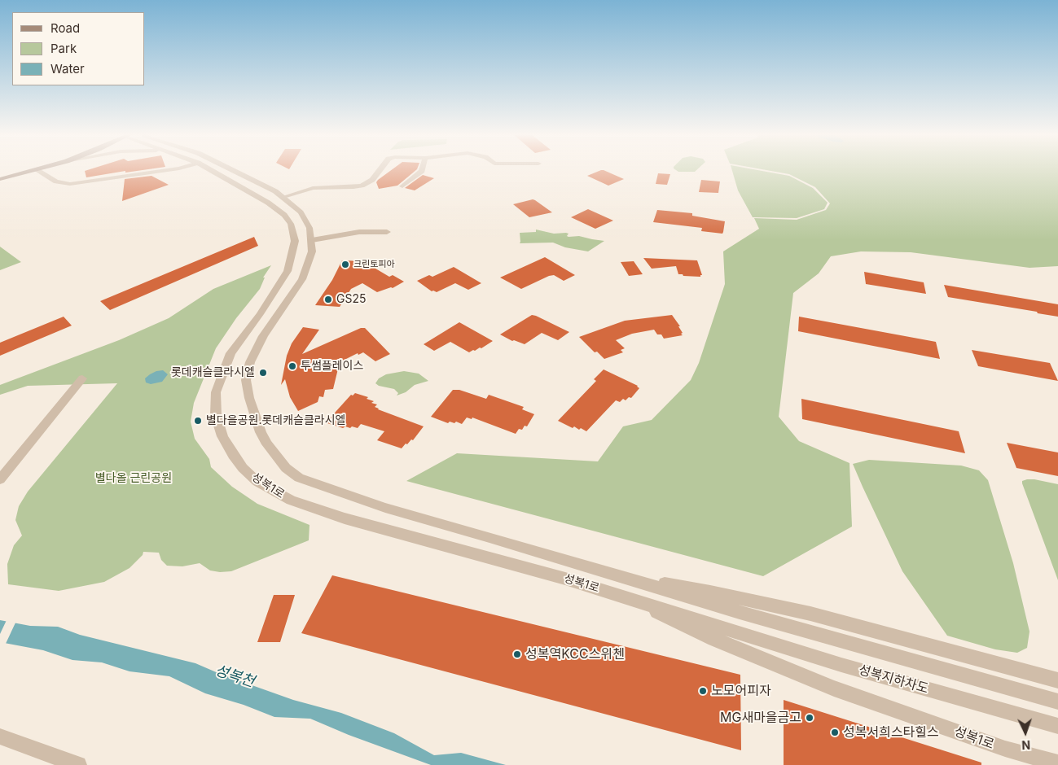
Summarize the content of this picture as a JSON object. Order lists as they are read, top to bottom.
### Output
{
  "streets": {
    "street": ["성복1로", "성복지하차도"]
  },
  "crossings": [
    ["성복1로", "성복지하차도"]
  ],
  "water": ["성복천"],
  "parks": ["별다올 근린공원"],
  "places": [
    "크린토피아",
    "GS25",
    "투썸플레이스",
    "롯데캐슬클라시엘",
    "별다을공원.롯데캐슬클라시엘",
    "성복역KCC스위첸",
    "노모어피자",
    "MG새마을금고",
    "성복서희스타힐스"
  ],
  "legend": ["Road", "Park", "Water"],
  "north": "bottom"
}
